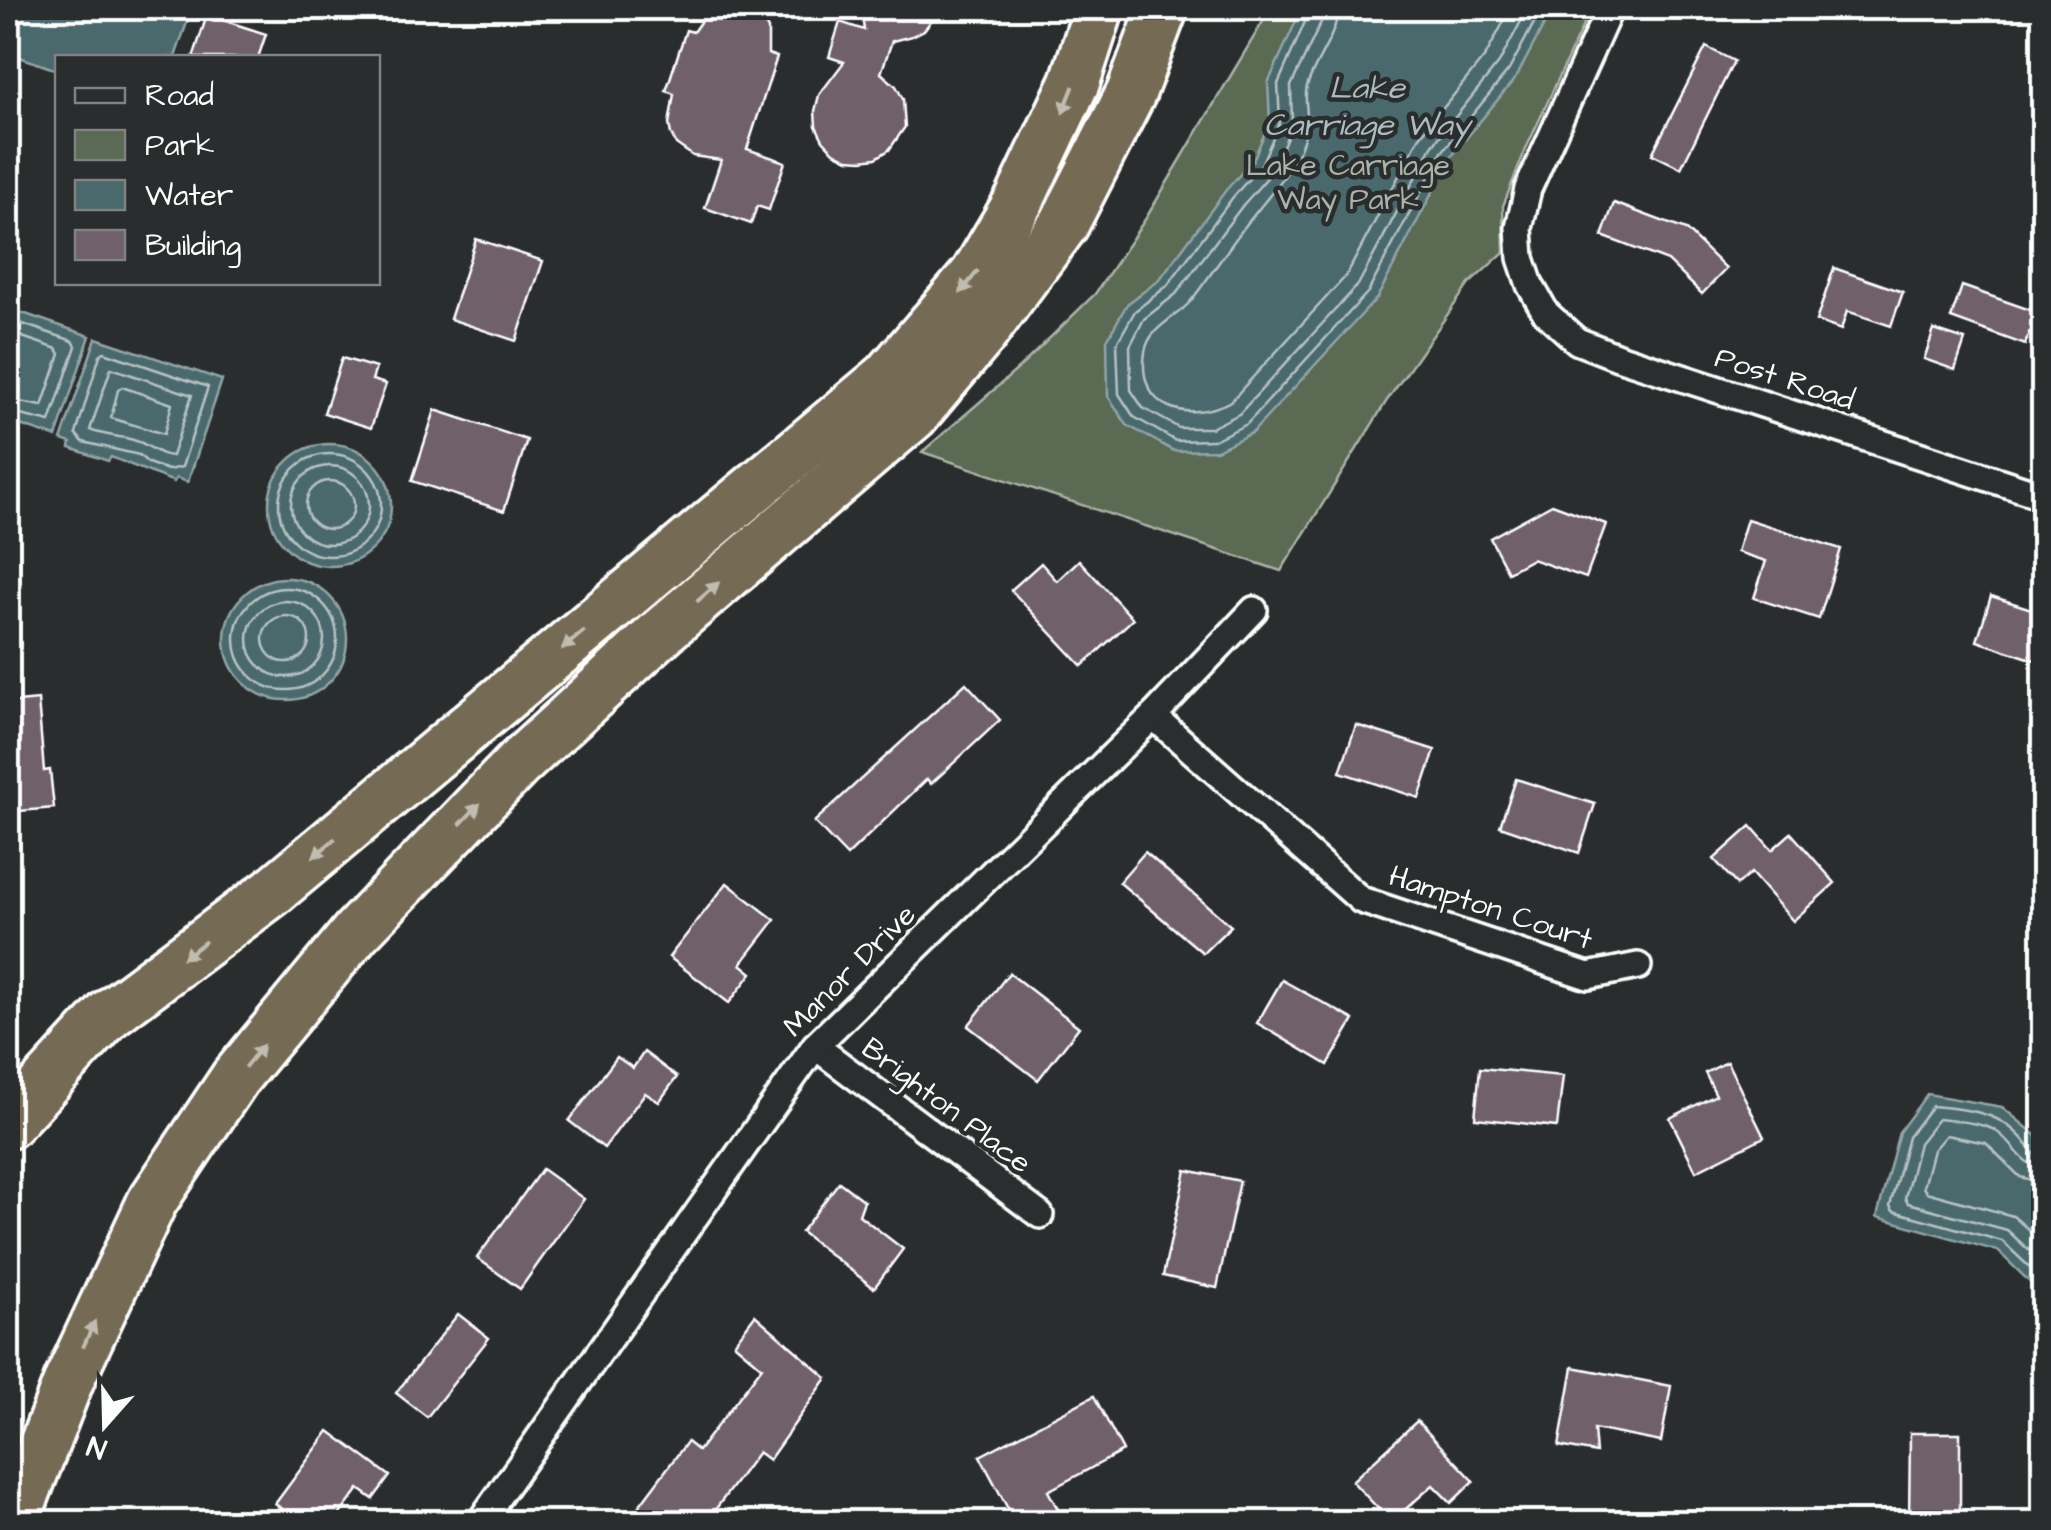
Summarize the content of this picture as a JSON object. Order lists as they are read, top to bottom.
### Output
{
  "streets": {
    "street": [
      "Post Road",
      "Hampton Court",
      "Manor Drive",
      "Brighton Place"
    ]
  },
  "crossings": [
    ["Hampton Court", "Manor Drive"],
    ["Manor Drive", "Brighton Place"]
  ],
  "water": ["Lake Carriage Way"],
  "parks": ["Lake Carriage Way Park"],
  "legend": [
    "Road",
    "Park",
    "Water",
    "Building"
  ],
  "north": "bottom"
}
